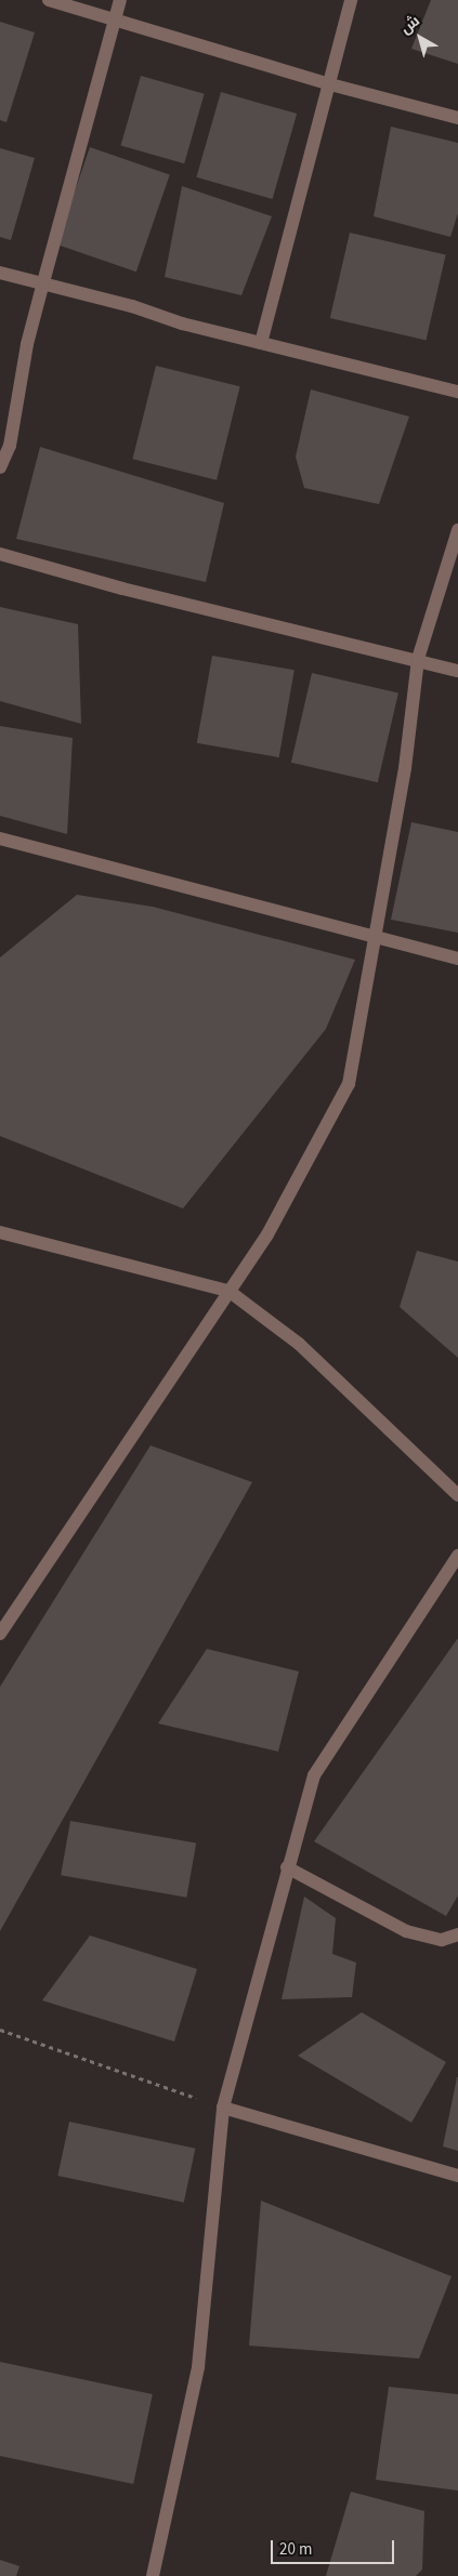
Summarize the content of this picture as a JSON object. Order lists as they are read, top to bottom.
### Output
{
  "scale_bar": "20 m",
  "north": "top left"
}
